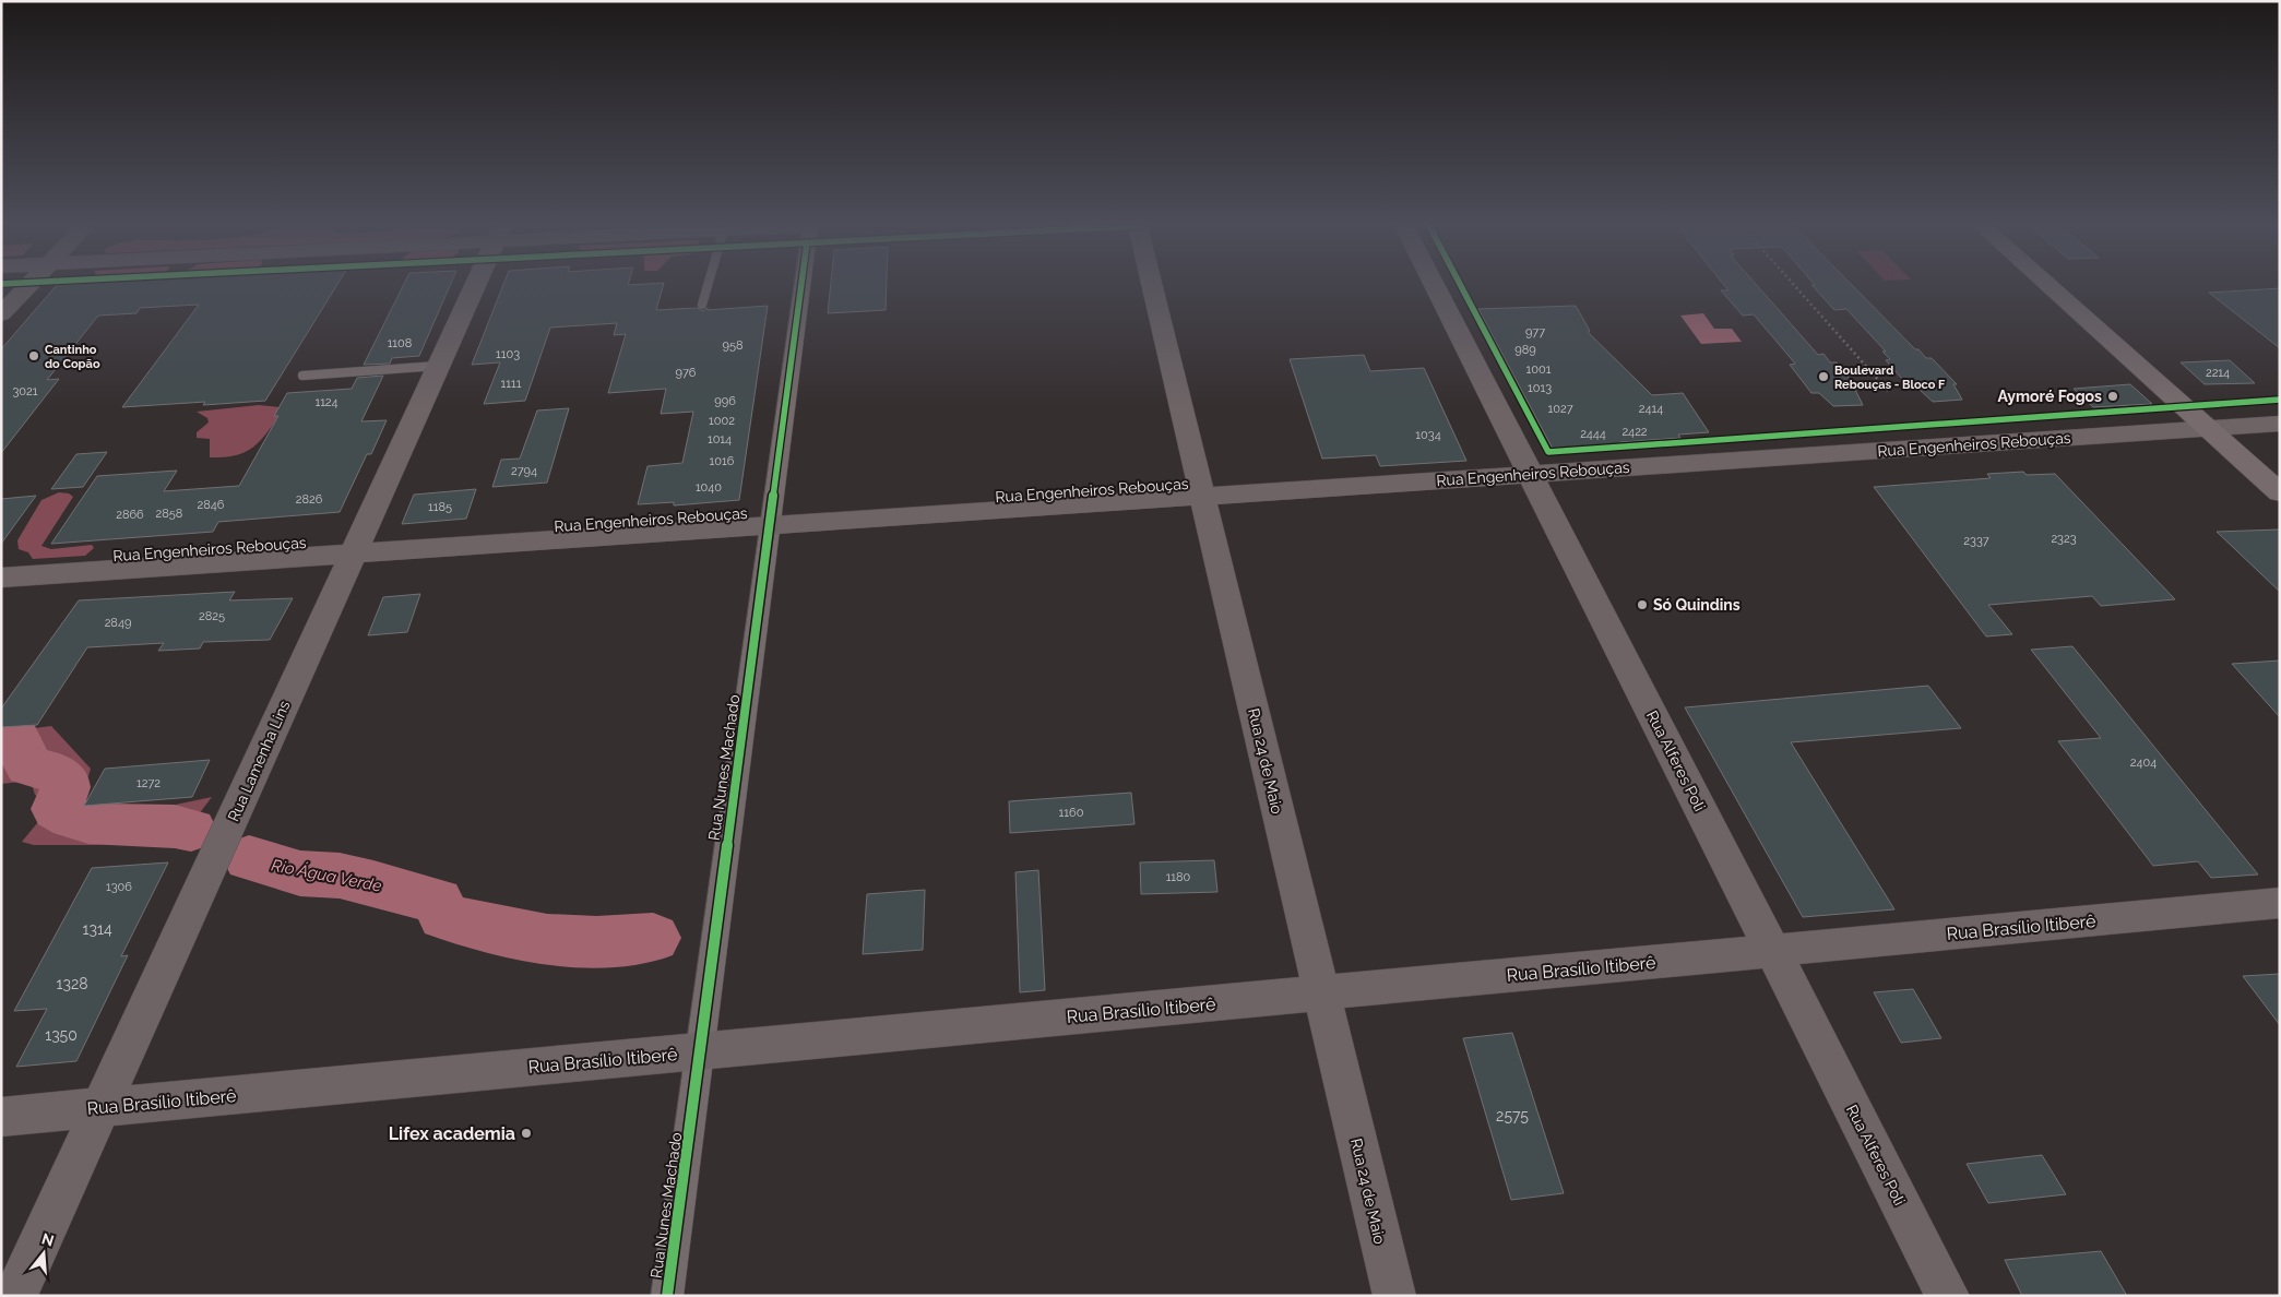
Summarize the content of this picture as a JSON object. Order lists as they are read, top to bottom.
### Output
{
  "streets": {
    "main road": [
      "Rua Engenheiros Rebouças",
      "Rua Lamenha Lins",
      "Rua 24 de Maio",
      "Rua Alferes Poli",
      "Rua Brasílio Itiberê"
    ],
    "street": ["Rua Nunes Machado"]
  },
  "crossings": [
    ["Rua Engenheiros Rebouças", "Rua Lamenha Lins"],
    ["Rua Engenheiros Rebouças", "Rua 24 de Maio"],
    ["Rua Engenheiros Rebouças", "Rua Alferes Poli"],
    ["Rua Engenheiros Rebouças", "Rua Nunes Machado"],
    ["Rua Lamenha Lins", "Rua Brasílio Itiberê"],
    ["Rua 24 de Maio", "Rua Brasílio Itiberê"],
    ["Rua Alferes Poli", "Rua Brasílio Itiberê"],
    ["Rua Nunes Machado", "Rua Brasílio Itiberê"]
  ],
  "water": ["Rio Água Verde"],
  "places": [
    "Cantinho do Copão",
    "Boulevard Rebouças - Bloco F",
    "Aymoré Fogos",
    "Só Quindins",
    "Lifex academia"
  ],
  "house_numbers": [
    "977",
    "1108",
    "958",
    "989",
    "1103",
    "1001",
    "976",
    "2214",
    "1111",
    "1013",
    "3021",
    "996",
    "1124",
    "1027",
    "2414",
    "1002",
    "2422",
    "2444",
    "1034",
    "1014",
    "1016",
    "2794",
    "1040",
    "2826",
    "2846",
    "1185",
    "2858",
    "2866",
    "2323",
    "2337",
    "2825",
    "2849",
    "2404",
    "1272",
    "1160",
    "1180",
    "1306",
    "1314",
    "1328",
    "1350",
    "2575"
  ],
  "north": "top"
}
